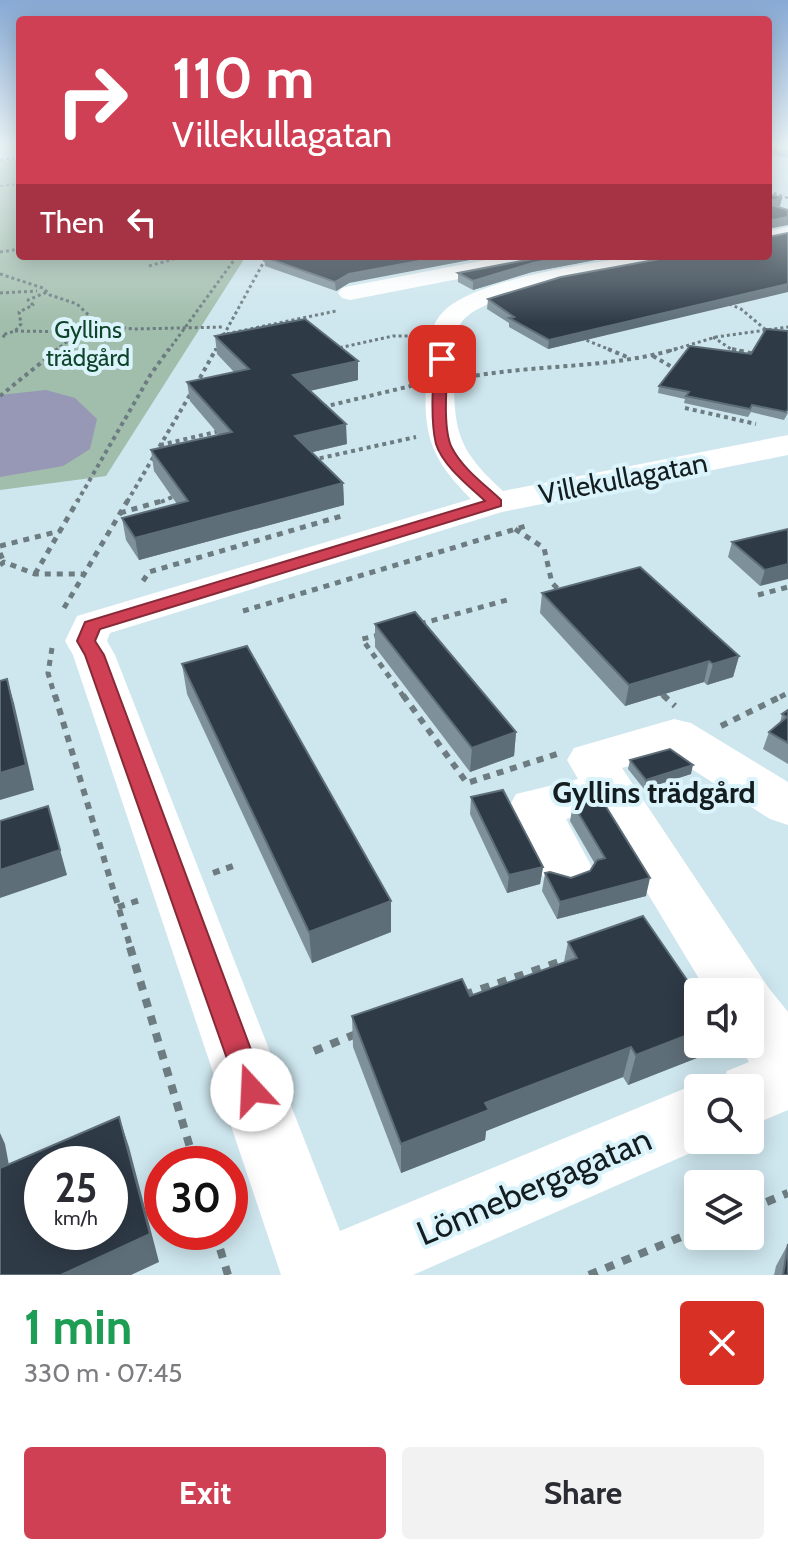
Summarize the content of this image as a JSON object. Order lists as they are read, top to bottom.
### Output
{
  "streets": {
    "street": ["Villekullagatan", "Lönnebergagatan"]
  },
  "districts": ["Gyllins trädgård"],
  "parks": ["Gyllins trädgård"],
  "page": {
    "turn": ["110 m", "Villekullagatan"],
    "then": "Then",
    "speed": "25 km/h",
    "limit": "30",
    "heading": ["1 min", "330 m · 07:45"],
    "buttons": ["Exit", "Share"]
  }
}
